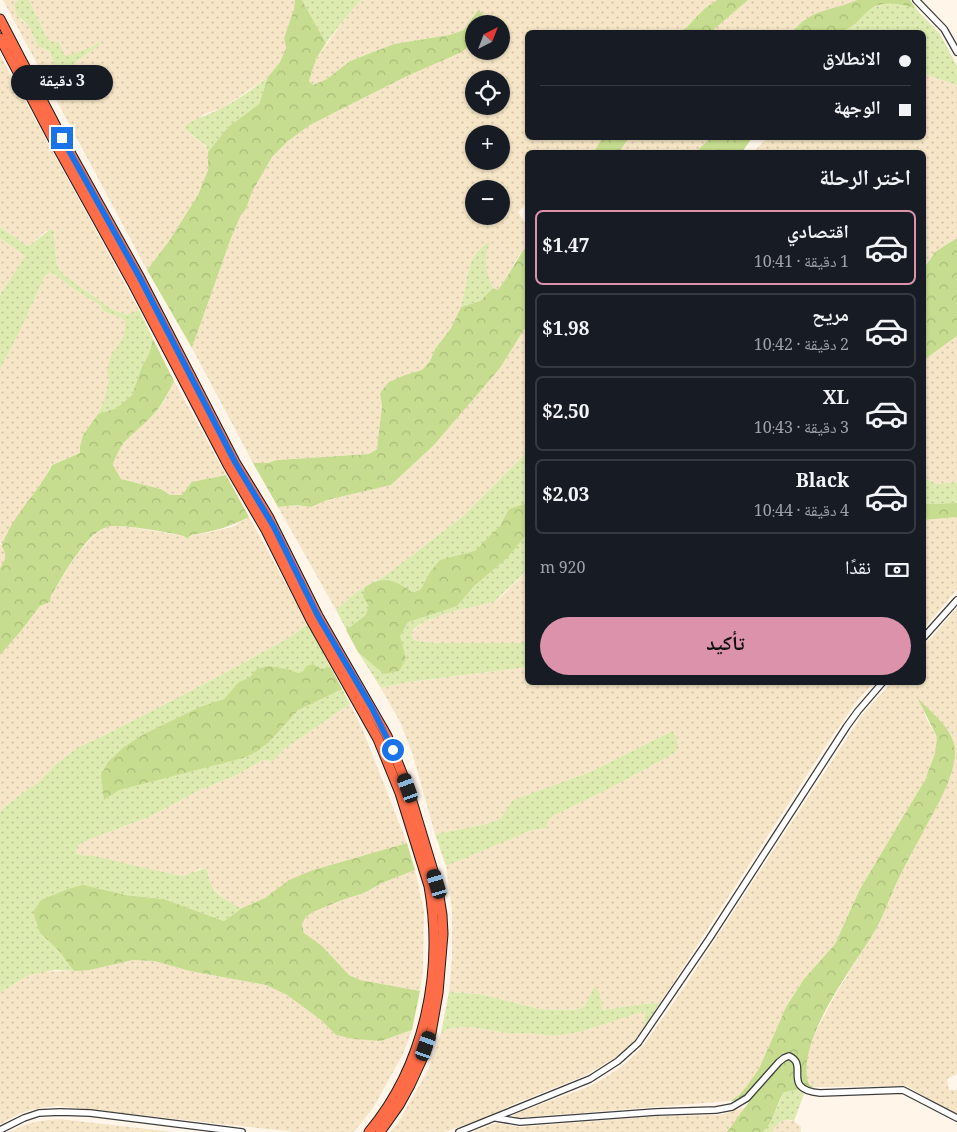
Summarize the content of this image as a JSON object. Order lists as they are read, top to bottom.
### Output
{
  "north": "top right",
  "page": {
    "map_buttons": ["+", "−"],
    "banner": ["الانطلاق", "الوجهة"],
    "bubble": "3 دقيقة",
    "heading": "اختر الرحلة",
    "list": [
      {
        "name": "اقتصادي",
        "note": "1 دقيقة · 10:41",
        "value": "$1.47"
      },
      {
        "name": "مريح",
        "note": "2 دقيقة · 10:42",
        "value": "$1.98"
      },
      {
        "name": "XL",
        "note": "3 دقيقة · 10:43",
        "value": "$2.50"
      },
      {
        "name": "Black",
        "note": "4 دقيقة · 10:44",
        "value": "$2.03"
      }
    ],
    "pay": ["نقدًا", "920 m"],
    "buttons": "تأكيد"
  }
}
